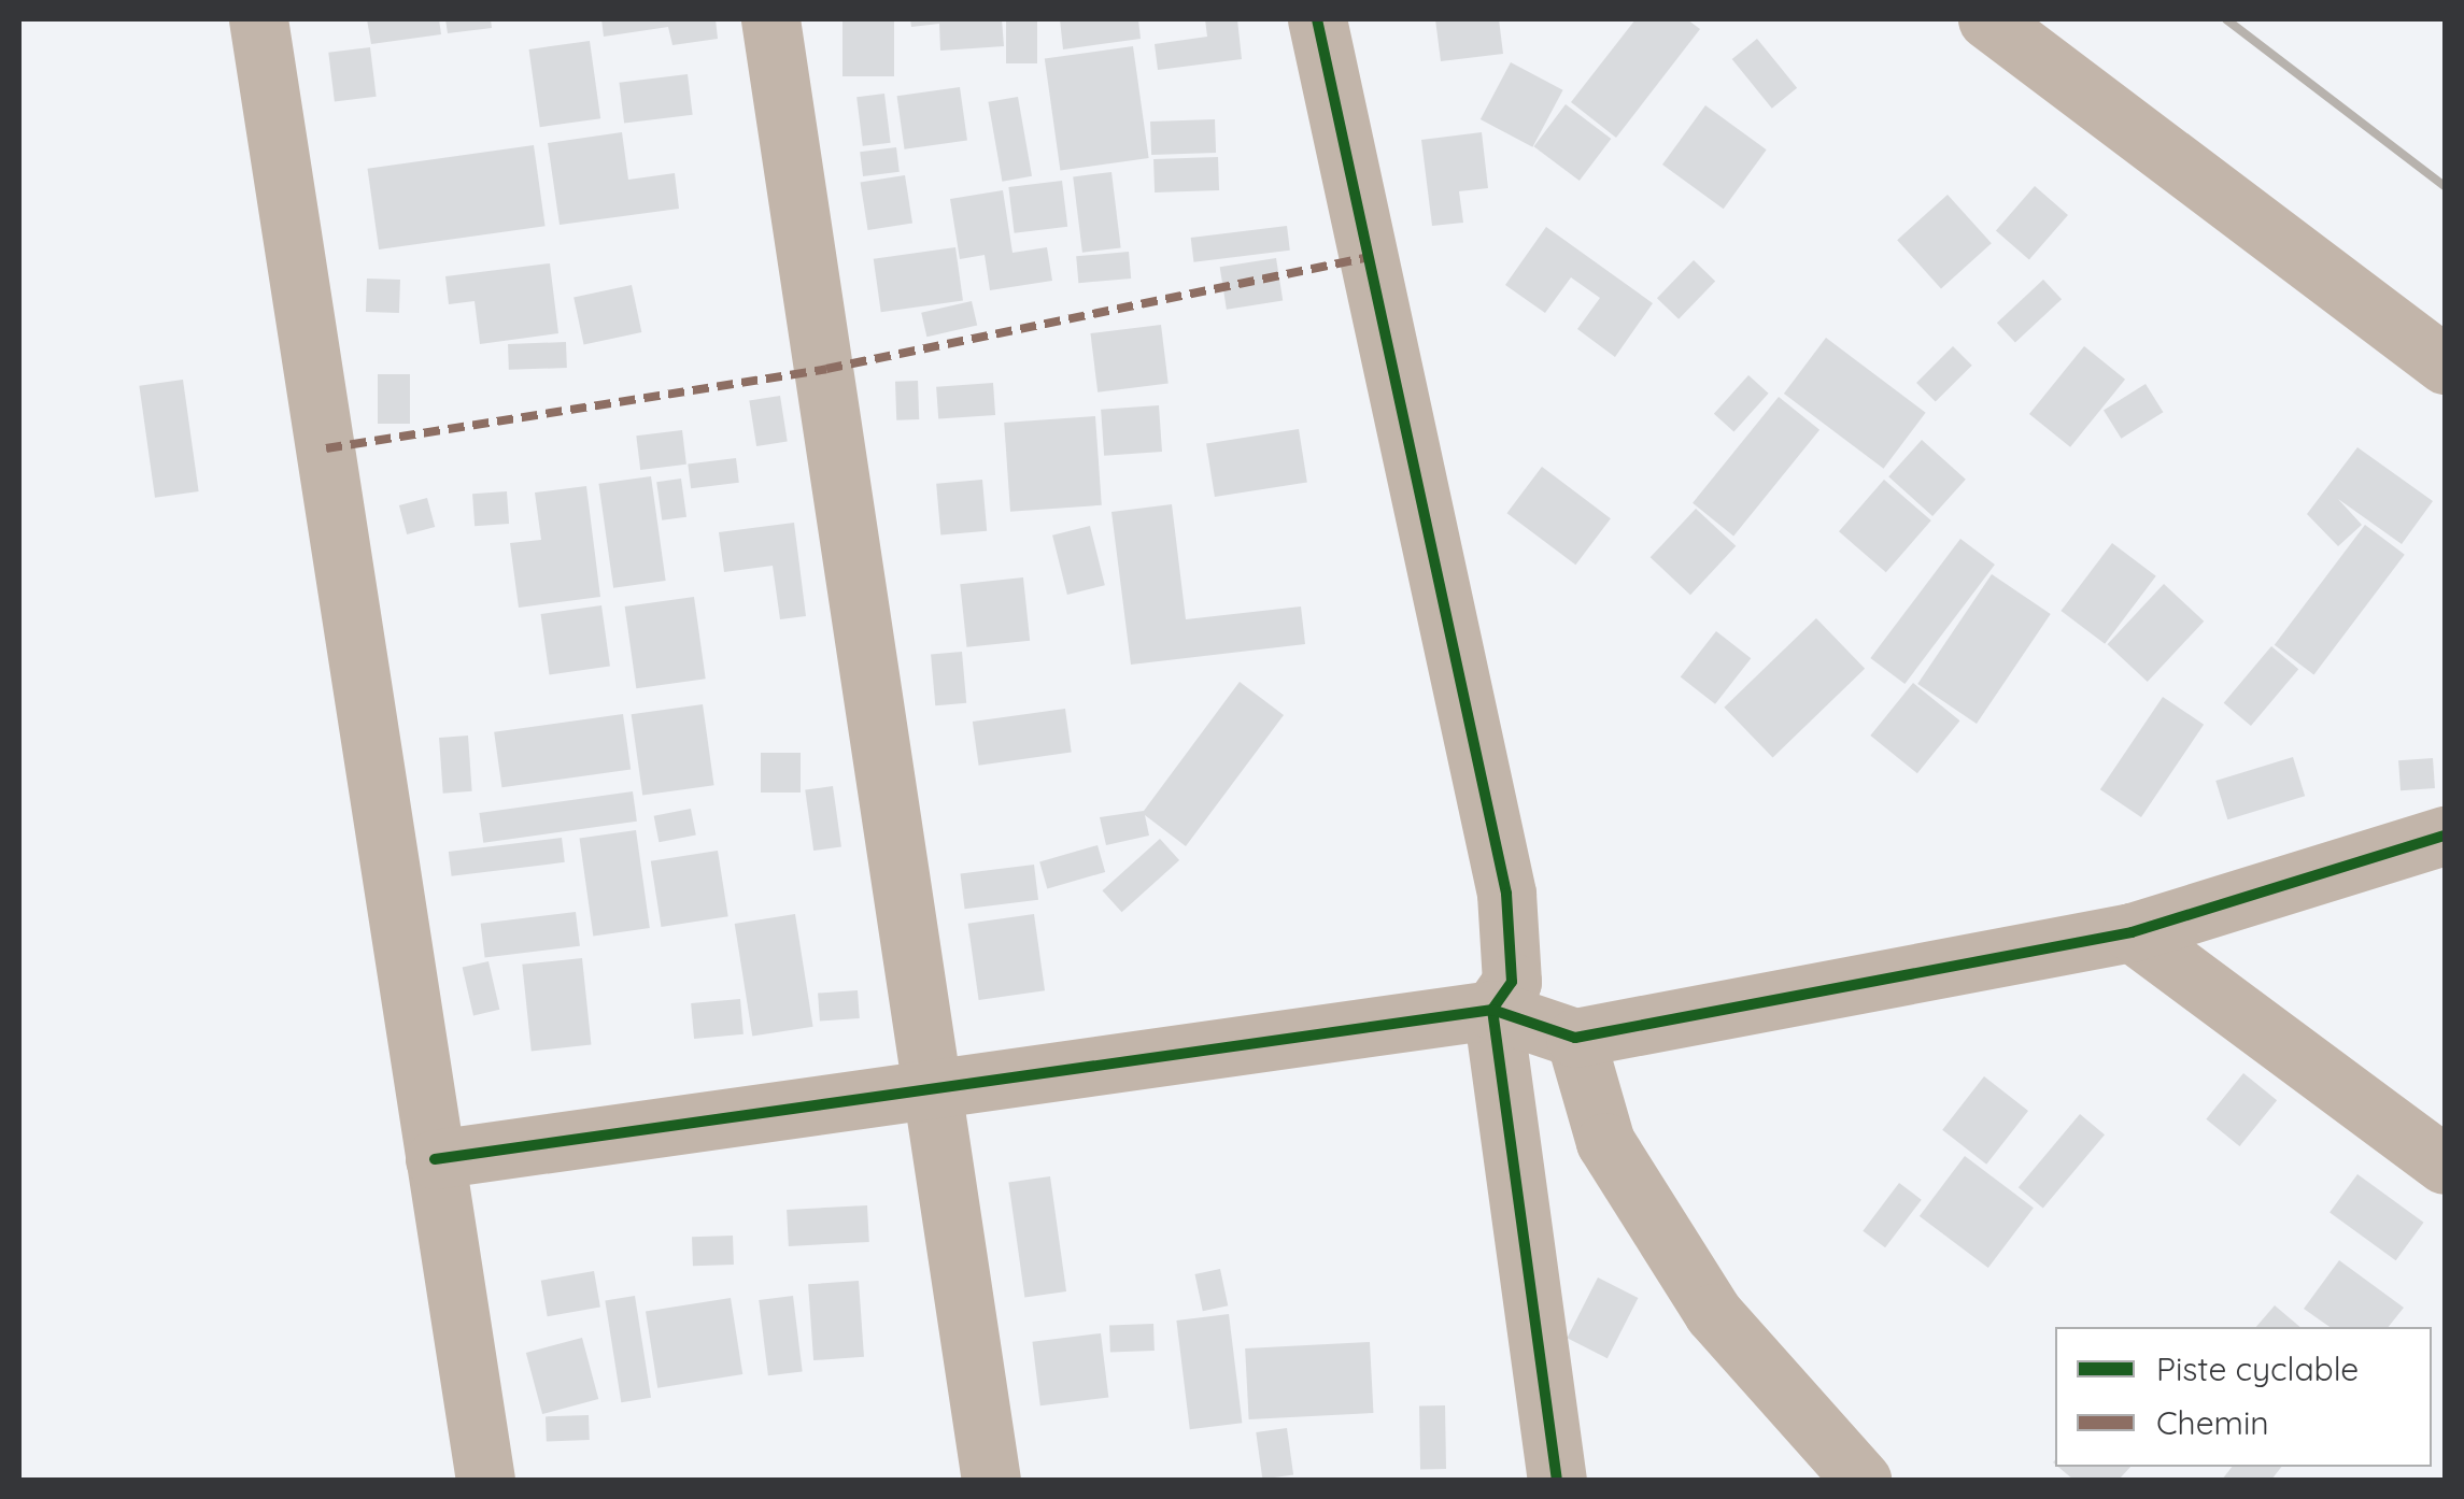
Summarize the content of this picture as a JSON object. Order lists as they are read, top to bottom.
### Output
{
  "legend": ["Piste cyclable", "Chemin"]
}
